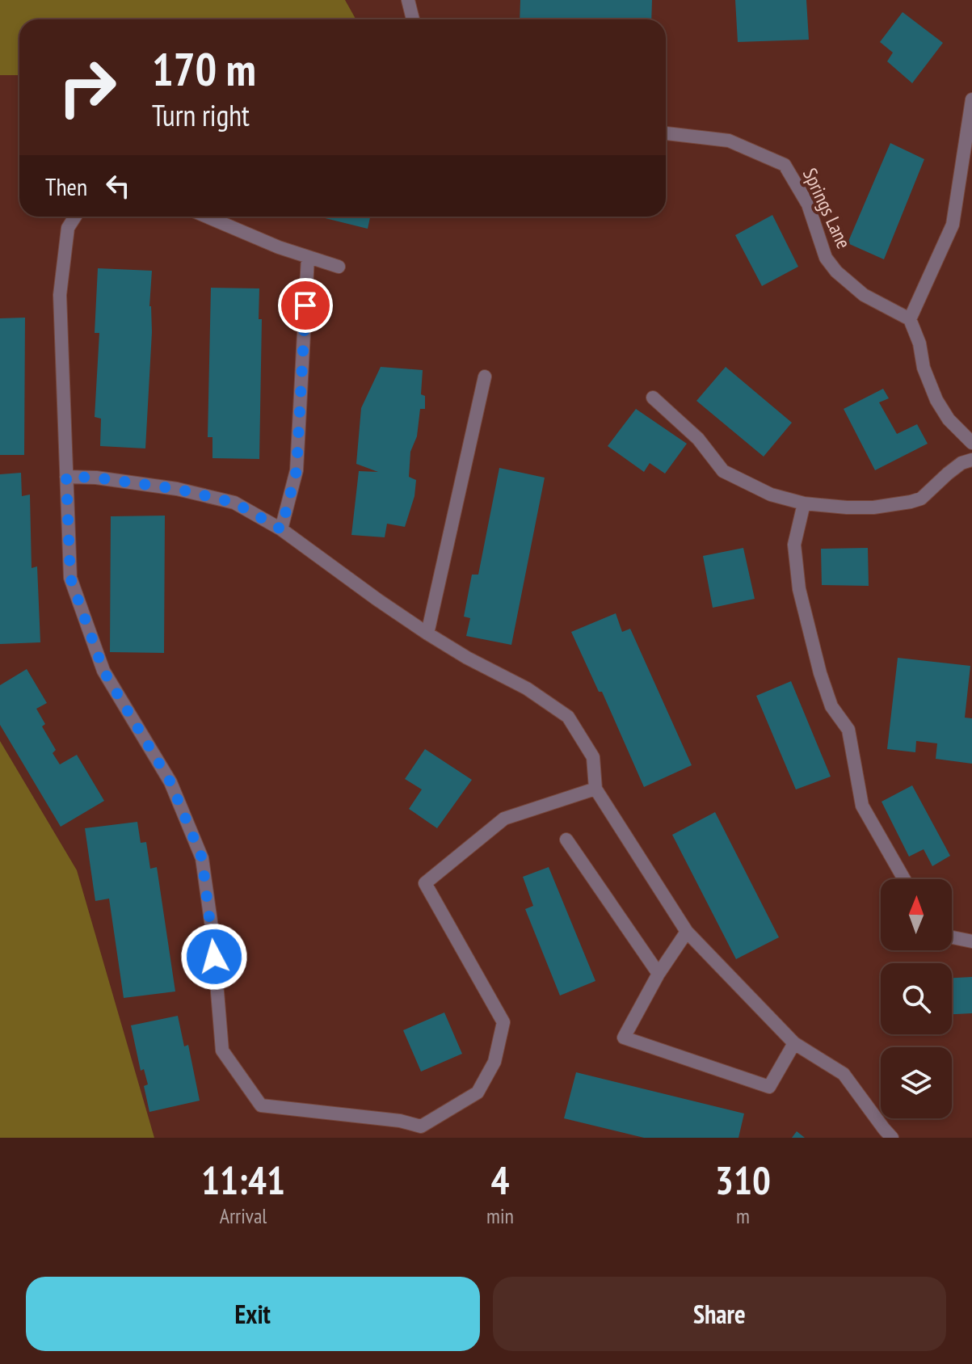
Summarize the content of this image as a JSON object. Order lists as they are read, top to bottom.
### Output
{
  "streets": {
    "street": ["Springs Lane"]
  },
  "north": "top",
  "page": {
    "turn": ["170 m", "Turn right"],
    "then": "Then",
    "eta": [
      "11:41",
      "Arrival",
      "4",
      "min",
      "310",
      "m"
    ],
    "buttons": ["Exit", "Share"]
  }
}
